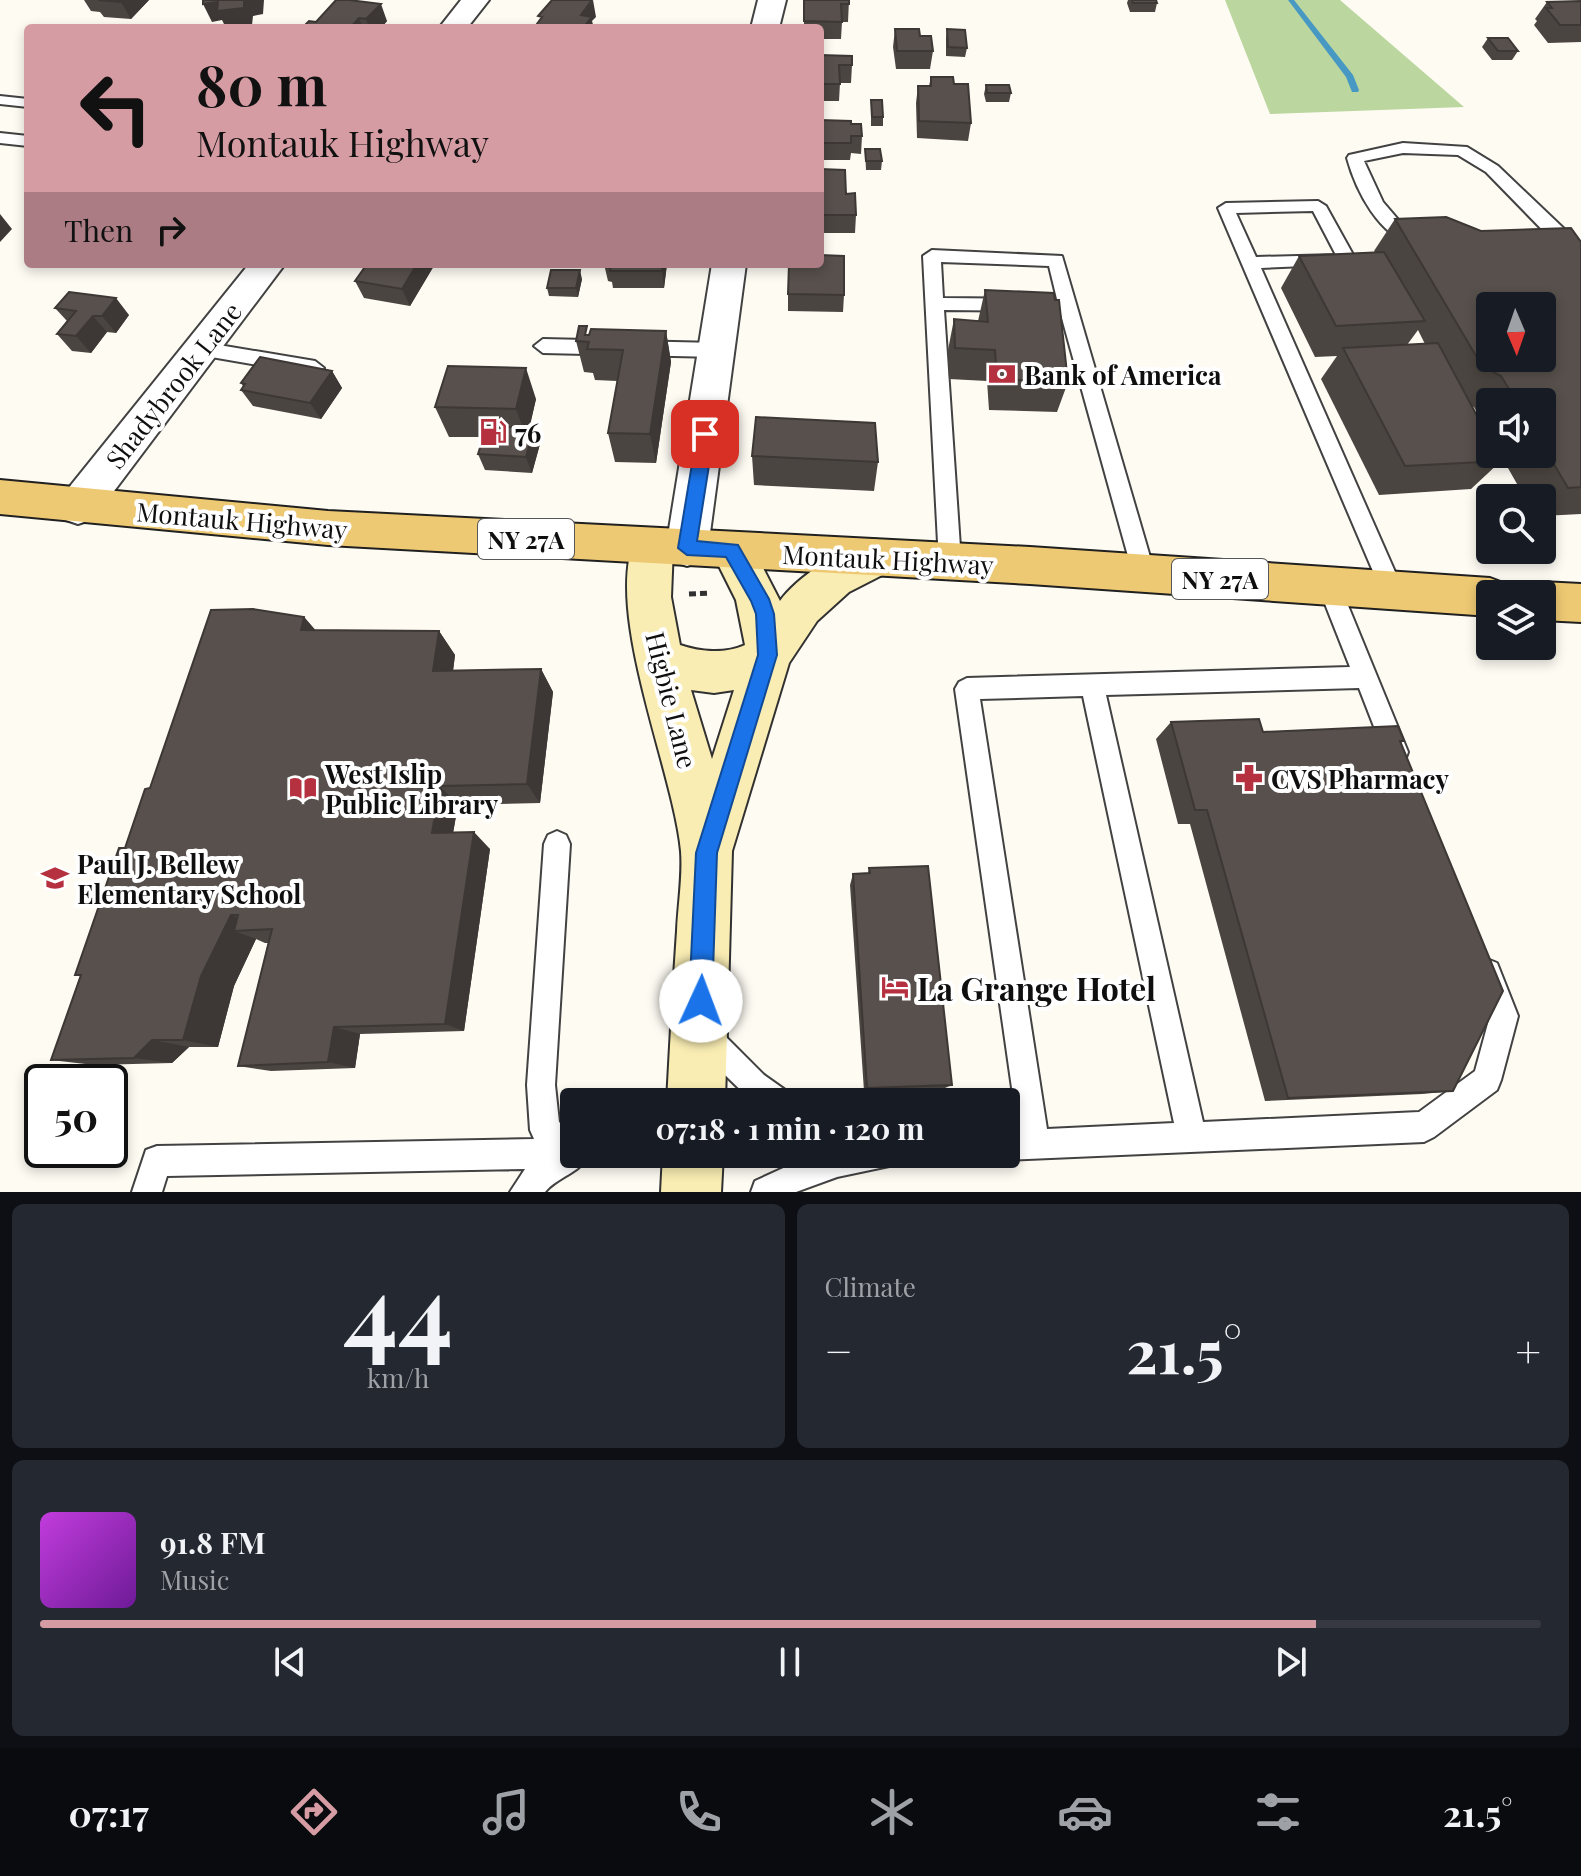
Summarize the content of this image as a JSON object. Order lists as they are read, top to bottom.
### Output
{
  "streets": {
    "main road": ["Montauk Highway", "NY 27A", "Higbie Lane"],
    "street": ["Shadybrook Lane"]
  },
  "crossings": [
    ["Shadybrook Lane", "Montauk Highway"],
    ["Montauk Highway", "Higbie Lane"]
  ],
  "places": {
    "bank": ["Bank of America"],
    "fuel station": ["76"],
    "pharmacy": ["CVS Pharmacy"],
    "library": ["West Islip Public Library"],
    "school or university": ["Paul J. Bellew Elementary School"],
    "hotel": ["La Grange Hotel"]
  },
  "north": "bottom",
  "page": {
    "turn": ["80 m", "Montauk Highway"],
    "then": "Then",
    "limit": "50",
    "trip": "07:18 · 1 min · 120 m",
    "tile": [
      ["44", "km/h"],
      "Climate"
    ],
    "heat": ["−", "21.5°", "+"],
    "song": ["91.8 FM", "Music"],
    "tabs": ["07:17", "21.5°"]
  }
}
